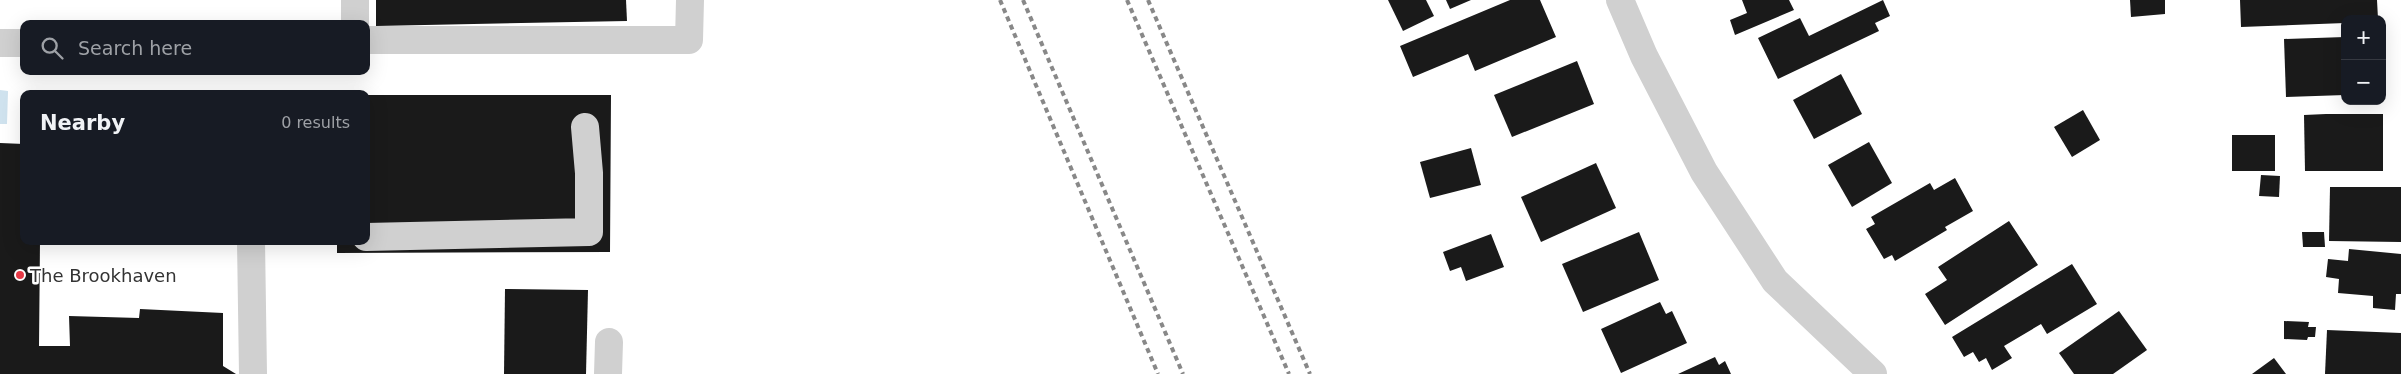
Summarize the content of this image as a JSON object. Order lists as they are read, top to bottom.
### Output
{
  "places": ["The Brookhaven"],
  "page": {
    "map_buttons": ["+", "−"],
    "search": "Search here",
    "heading": ["Nearby", "0 results"]
  }
}
